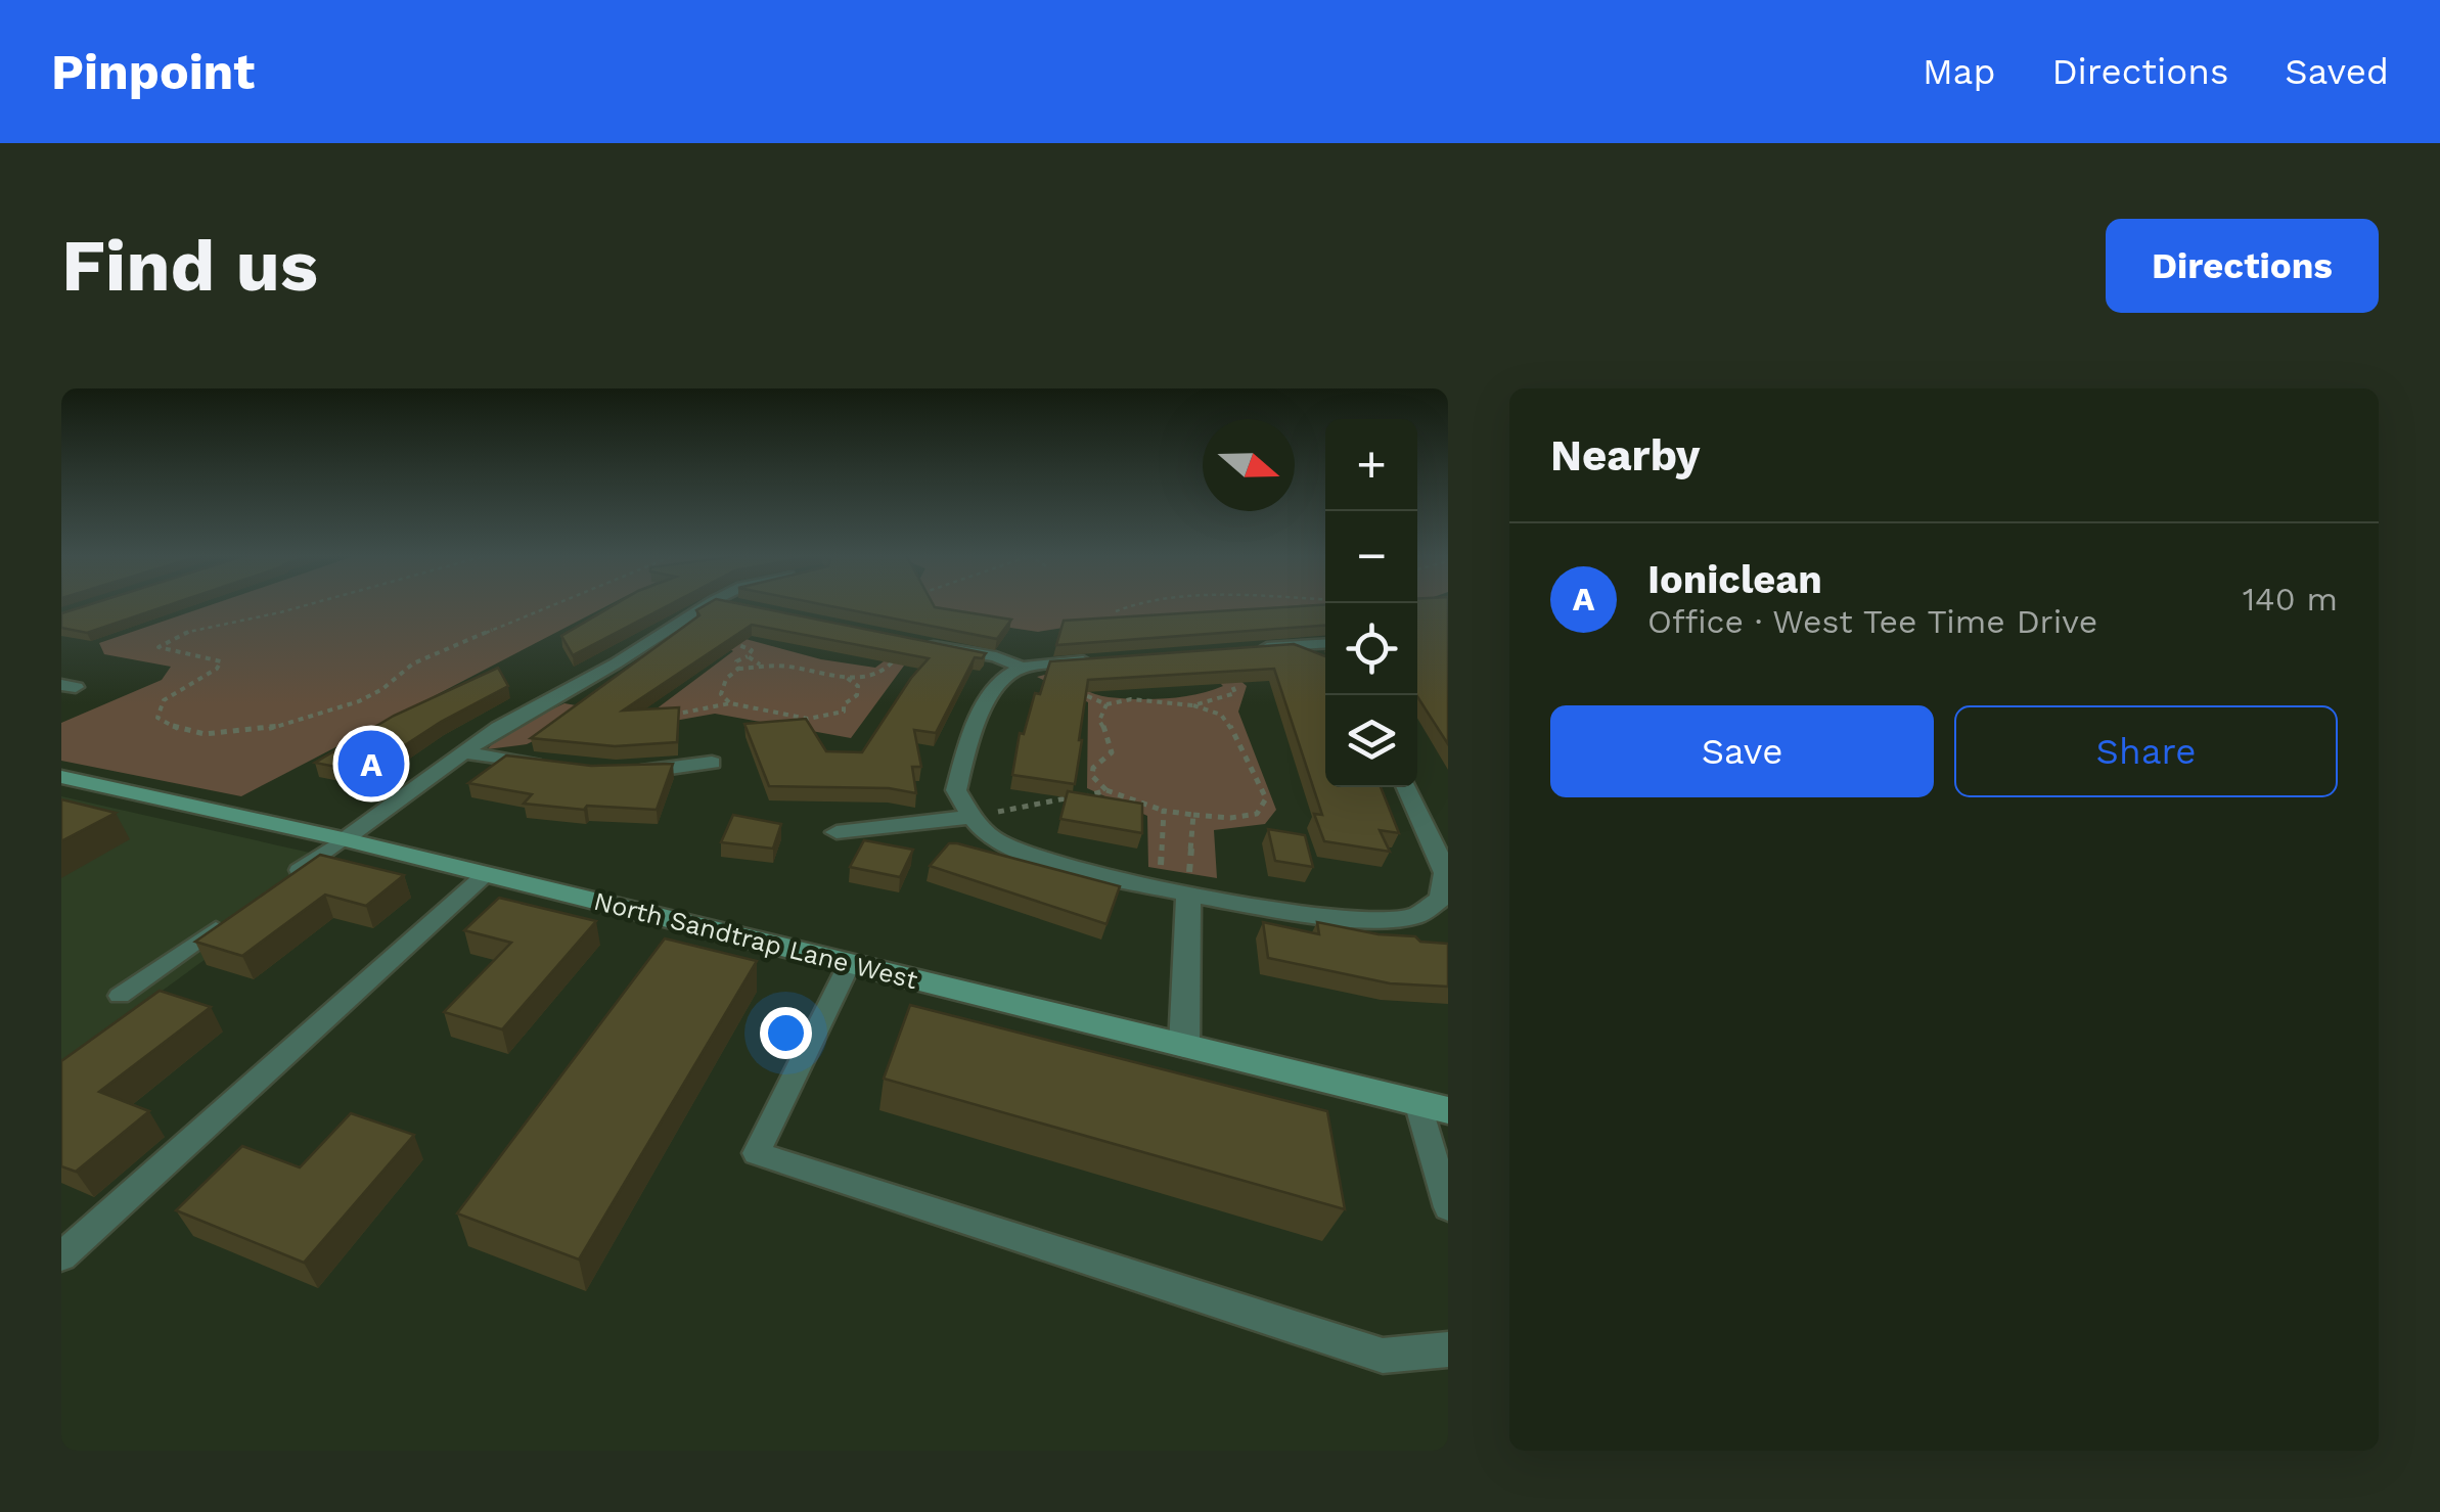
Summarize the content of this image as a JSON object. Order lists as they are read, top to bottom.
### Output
{
  "streets": {
    "street": ["North Sandtrap Lane West"]
  },
  "north": "right",
  "page": {
    "header": "Pinpoint",
    "nav": ["Map", "Directions", "Saved"],
    "buttons": [
      "Directions",
      ["Save", "Share"]
    ],
    "title": "Find us",
    "heading": "Nearby",
    "map_buttons": ["+", "−"],
    "list": [
      {
        "mark": "A",
        "name": "Ioniclean",
        "note": "Office · West Tee Time Drive",
        "value": "140 m"
      }
    ],
    "pins": "A"
  }
}
